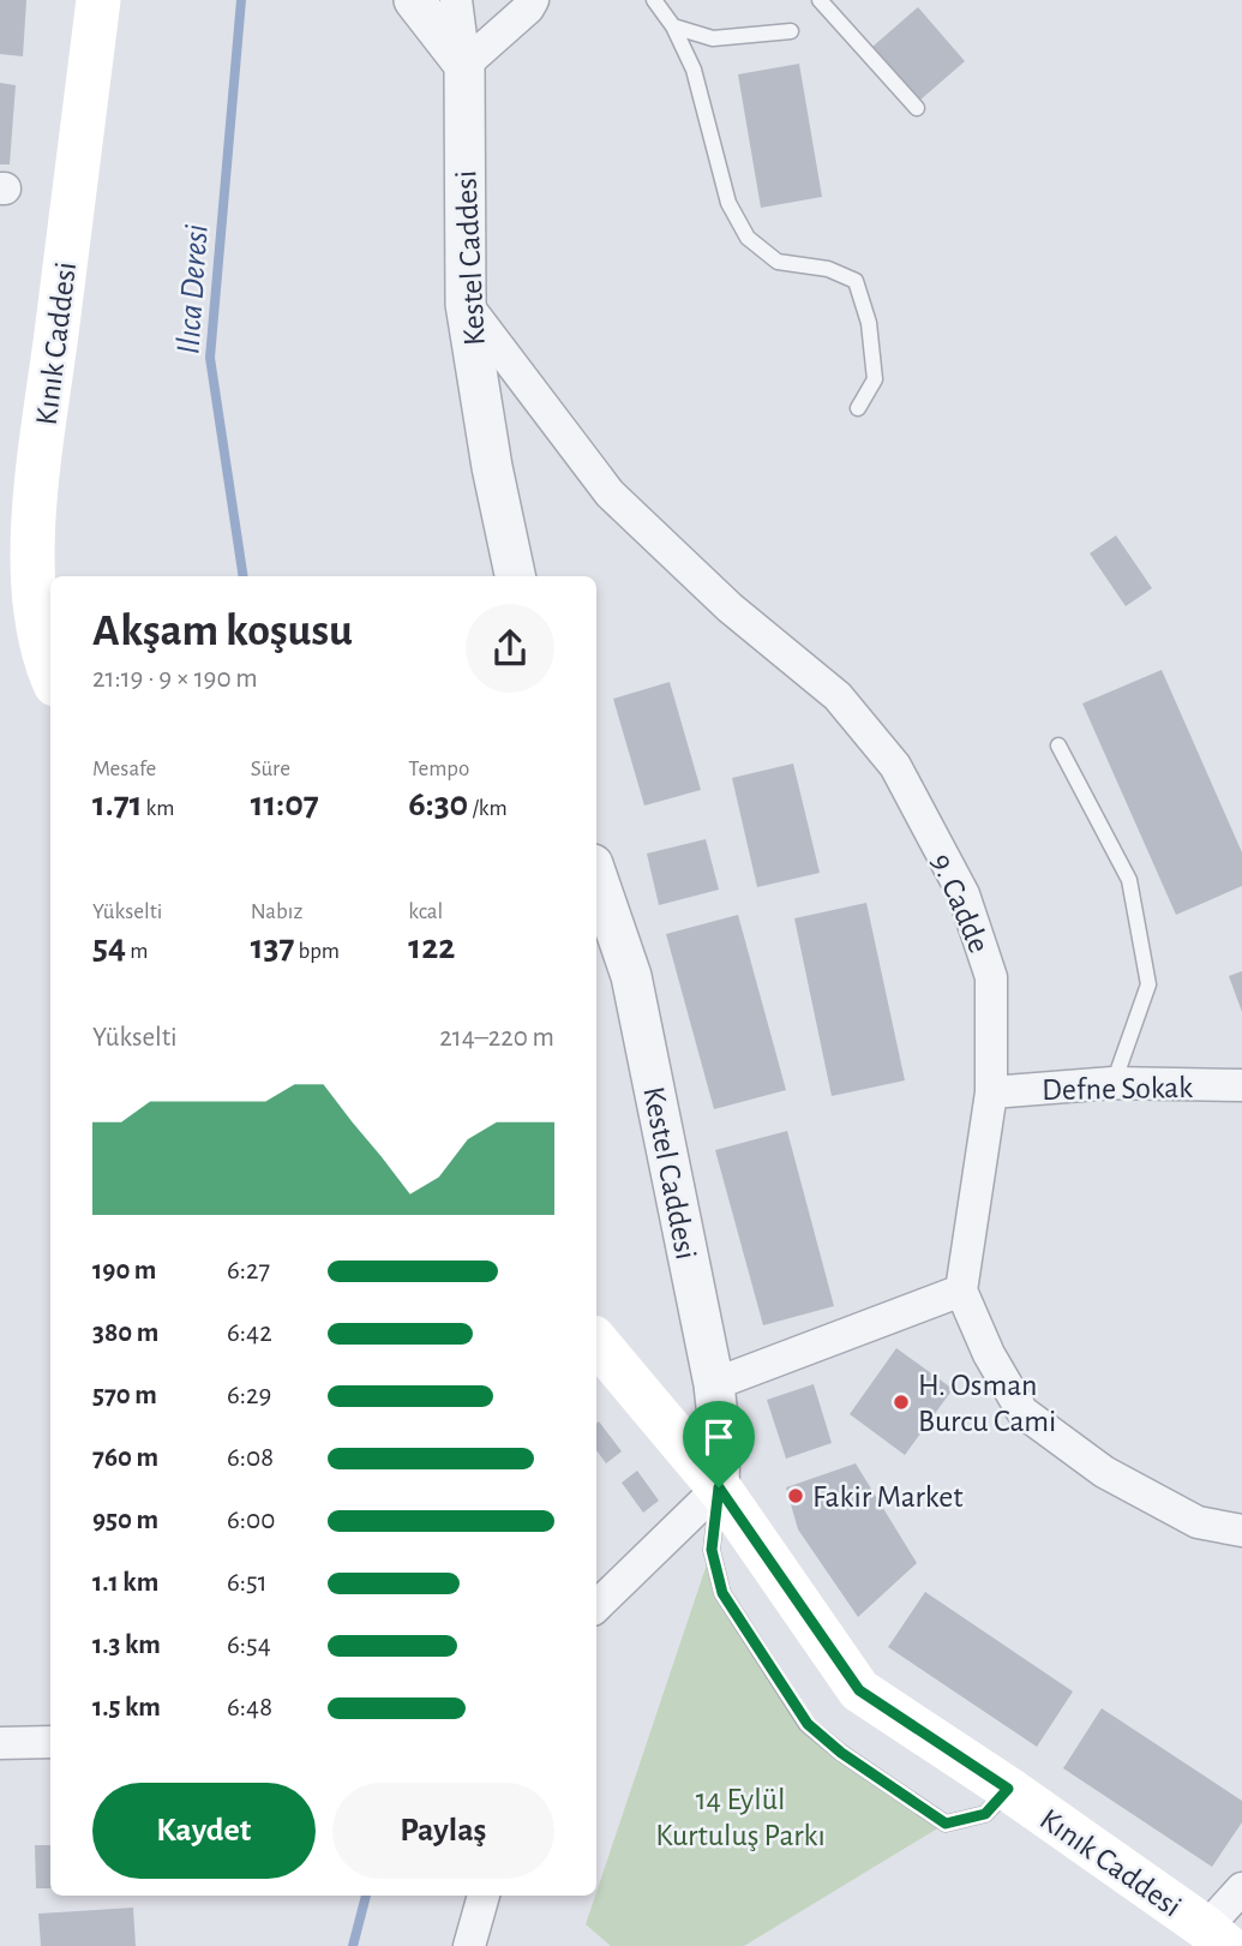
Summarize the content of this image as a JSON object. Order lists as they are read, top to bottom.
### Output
{
  "streets": {
    "main road": ["Kınık Caddesi"],
    "street": ["Kestel Caddesi", "9. Cadde", "Defne Sokak"]
  },
  "crossings": [
    ["Kestel Caddesi", "Kınık Caddesi"],
    ["Kestel Caddesi", "9. Cadde"],
    ["9. Cadde", "Defne Sokak"]
  ],
  "water": ["Ilıca Deresi"],
  "parks": ["14 Eylül Kurtuluş Parkı"],
  "places": ["H. Osman Burcu Cami", "Fakir Market"],
  "page": {
    "heading": ["Akşam koşusu", "21:19 · 9 × 190 m"],
    "stats": [
      ["Mesafe", "1.71 km"],
      ["Süre", "11:07"],
      ["Tempo", "6:30 /km"],
      ["Yükselti", "54 m"],
      ["Nabız", "137 bpm"],
      ["kcal", "122"]
    ],
    "chart": ["Yükselti", "214–220 m"],
    "list": [
      {
        "name": "190 m",
        "note": "6:27"
      },
      {
        "name": "380 m",
        "note": "6:42"
      },
      {
        "name": "570 m",
        "note": "6:29"
      },
      {
        "name": "760 m",
        "note": "6:08"
      },
      {
        "name": "950 m",
        "note": "6:00"
      },
      {
        "name": "1.1 km",
        "note": "6:51"
      },
      {
        "name": "1.3 km",
        "note": "6:54"
      },
      {
        "name": "1.5 km",
        "note": "6:48"
      }
    ],
    "buttons": ["Kaydet", "Paylaş"]
  }
}
